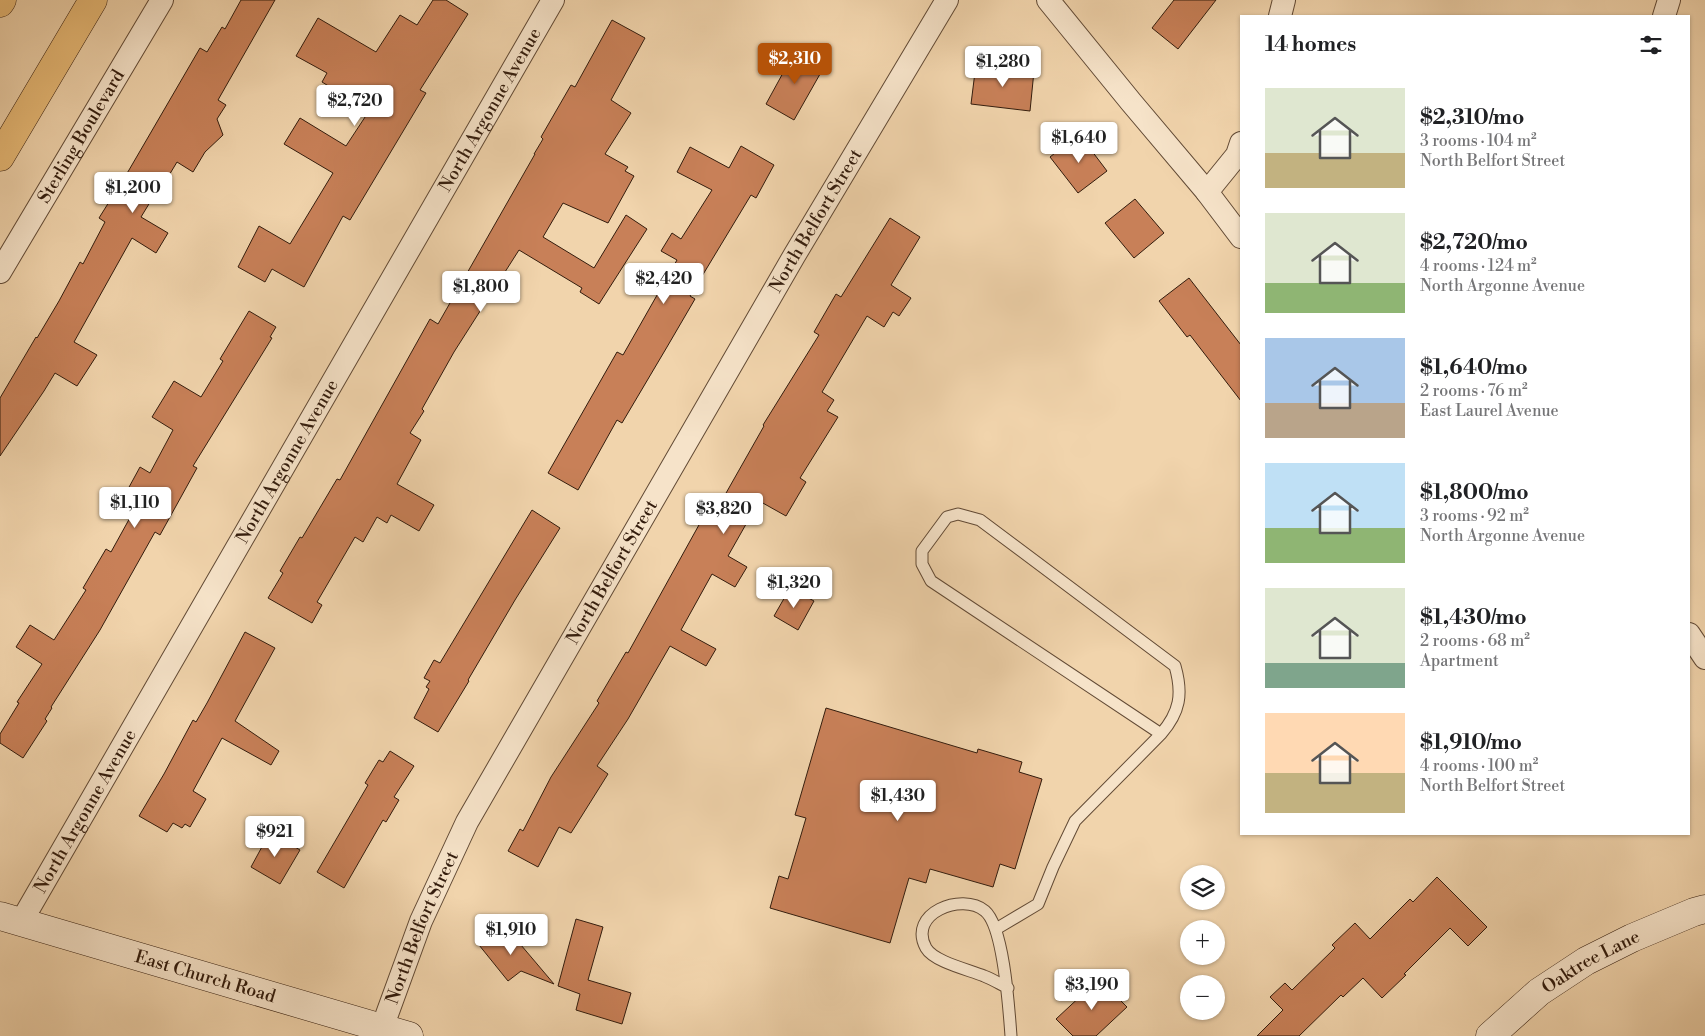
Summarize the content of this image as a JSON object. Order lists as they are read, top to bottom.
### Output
{
  "streets": {
    "street": [
      "North Argonne Avenue",
      "Sterling Boulevard",
      "North Belfort Street",
      "Oaktree Lane",
      "East Church Road"
    ]
  },
  "crossings": [
    ["North Argonne Avenue", "East Church Road"],
    ["North Belfort Street", "East Church Road"]
  ],
  "page": {
    "heading": "14 homes",
    "price": [
      "$2,310",
      "$1,280",
      "$2,720",
      "$1,640",
      "$1,200",
      "$2,420",
      "$1,800",
      "$1,110",
      "$3,820",
      "$1,320",
      "$1,430",
      "$921",
      "$1,910",
      "$3,190"
    ],
    "list": [
      {
        "name": "$2,310/mo",
        "note": "3 rooms · 104 m² · North Belfort Street"
      },
      {
        "name": "$2,720/mo",
        "note": "4 rooms · 124 m² · North Argonne Avenue"
      },
      {
        "name": "$1,640/mo",
        "note": "2 rooms · 76 m² · East Laurel Avenue"
      },
      {
        "name": "$1,800/mo",
        "note": "3 rooms · 92 m² · North Argonne Avenue"
      },
      {
        "name": "$1,430/mo",
        "note": "2 rooms · 68 m² · Apartment"
      },
      {
        "name": "$1,910/mo",
        "note": "4 rooms · 100 m² · North Belfort Street"
      }
    ],
    "map_buttons": ["+", "−"]
  }
}
